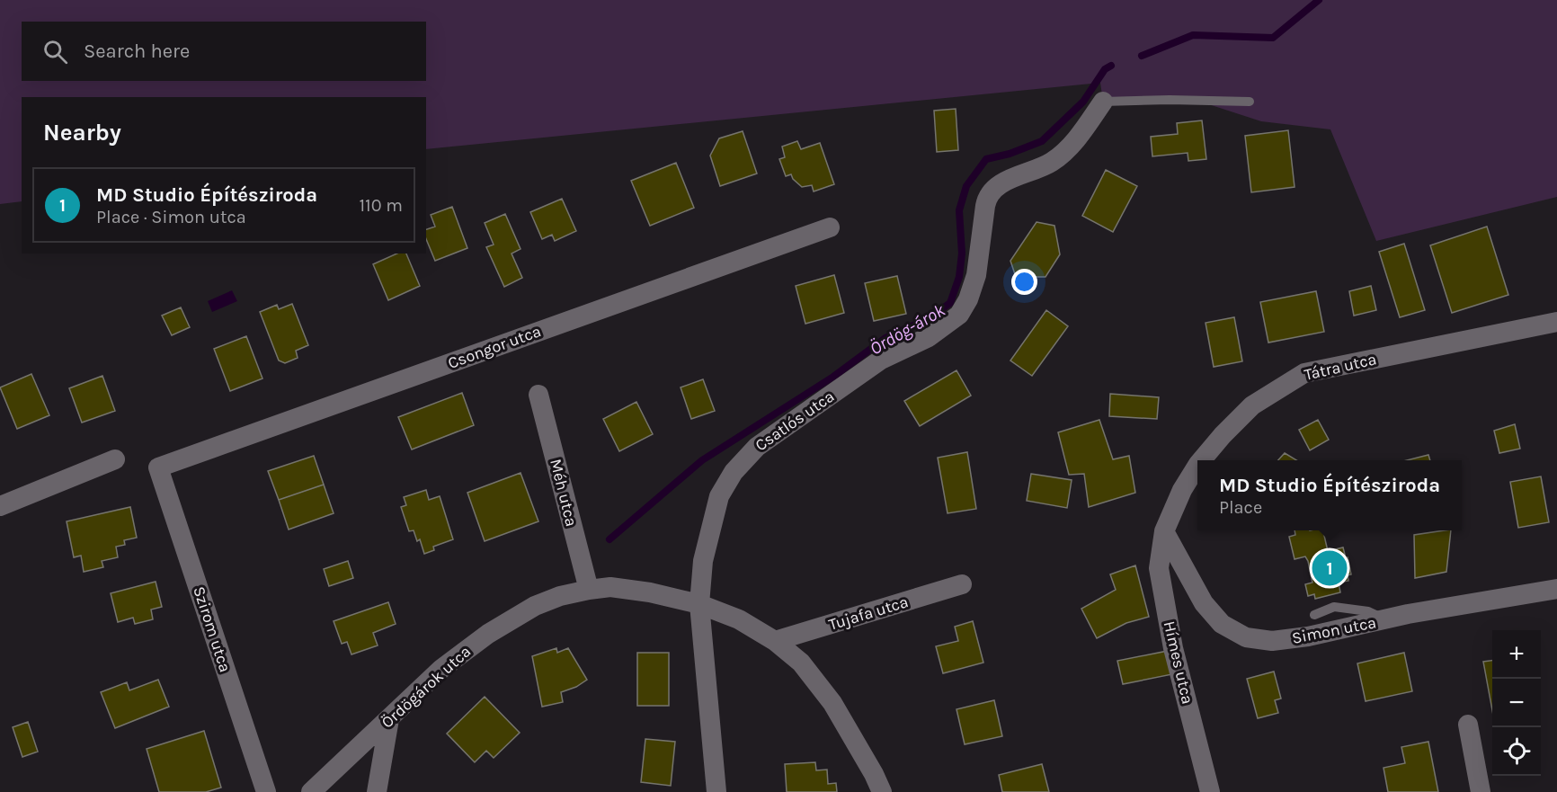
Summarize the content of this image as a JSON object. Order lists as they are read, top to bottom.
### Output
{
  "streets": {
    "street": [
      "Csongor utca",
      "Tátra utca",
      "Csatlós utca",
      "Méh utca",
      "Tujafa utca",
      "Szirom utca",
      "Simon utca",
      "Hímes utca",
      "Ördögárok utca"
    ]
  },
  "crossings": [
    ["Csongor utca", "Szirom utca"],
    ["Tátra utca", "Simon utca"],
    ["Tátra utca", "Hímes utca"],
    ["Csatlós utca", "Ördögárok utca"],
    ["Méh utca", "Ördögárok utca"],
    ["Tujafa utca", "Ördögárok utca"],
    ["Simon utca", "Hímes utca"]
  ],
  "water": ["Ördög-árok"],
  "page": {
    "search": "Search here",
    "heading": "Nearby",
    "list": [
      {
        "mark": "1",
        "name": "MD Studio Építésziroda",
        "note": "Place · Simon utca",
        "value": "110 m"
      }
    ],
    "popup": ["MD Studio Építésziroda", "Place"],
    "pins": "1",
    "map_buttons": ["+", "−"]
  }
}
